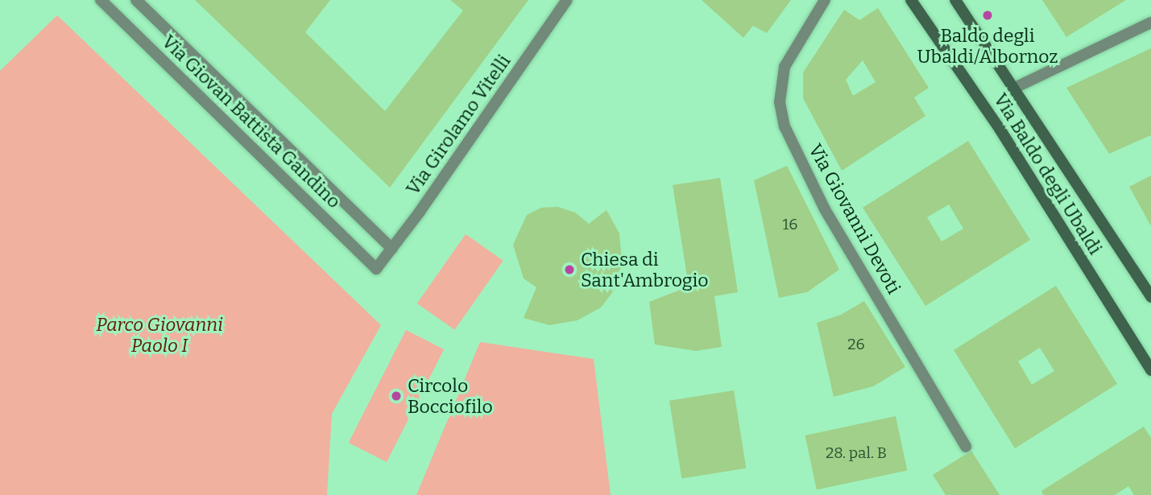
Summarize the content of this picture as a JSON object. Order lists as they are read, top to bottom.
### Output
{
  "streets": {
    "main road": ["Via Baldo degli Ubaldi"],
    "street": ["Via Giovan Battista Gandino", "Via Girolamo Vitelli", "Via Giovanni Devoti"]
  },
  "crossings": [
    ["Via Giovan Battista Gandino", "Via Girolamo Vitelli"]
  ],
  "parks": ["Parco Giovanni Paolo I"],
  "places": ["Baldo degli Ubaldi/Albornoz", "Chiesa di Sant'Ambrogio", "Circolo Bocciofilo"],
  "house_numbers": ["16", "26", "28. pal. B"]
}
